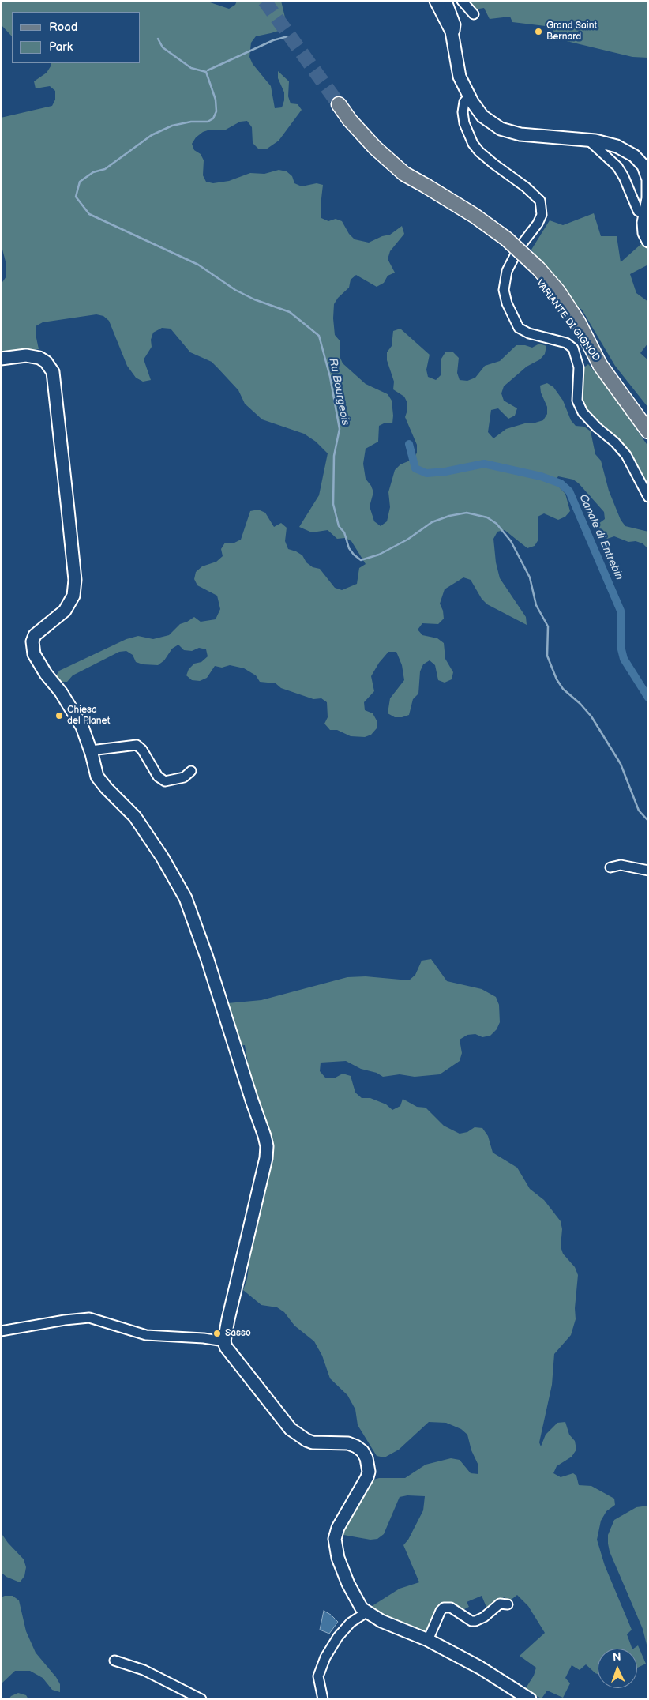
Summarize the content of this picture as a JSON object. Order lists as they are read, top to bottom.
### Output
{
  "streets": {
    "main road": ["VARIANTE DI GIGNOD"]
  },
  "water": ["Ru Bourgeois", "Canale di Entrebin"],
  "places": ["Grand Saint Bernard", "Chiesa del Planet", "Sasso"],
  "legend": ["Road", "Park"],
  "north": "top"
}
